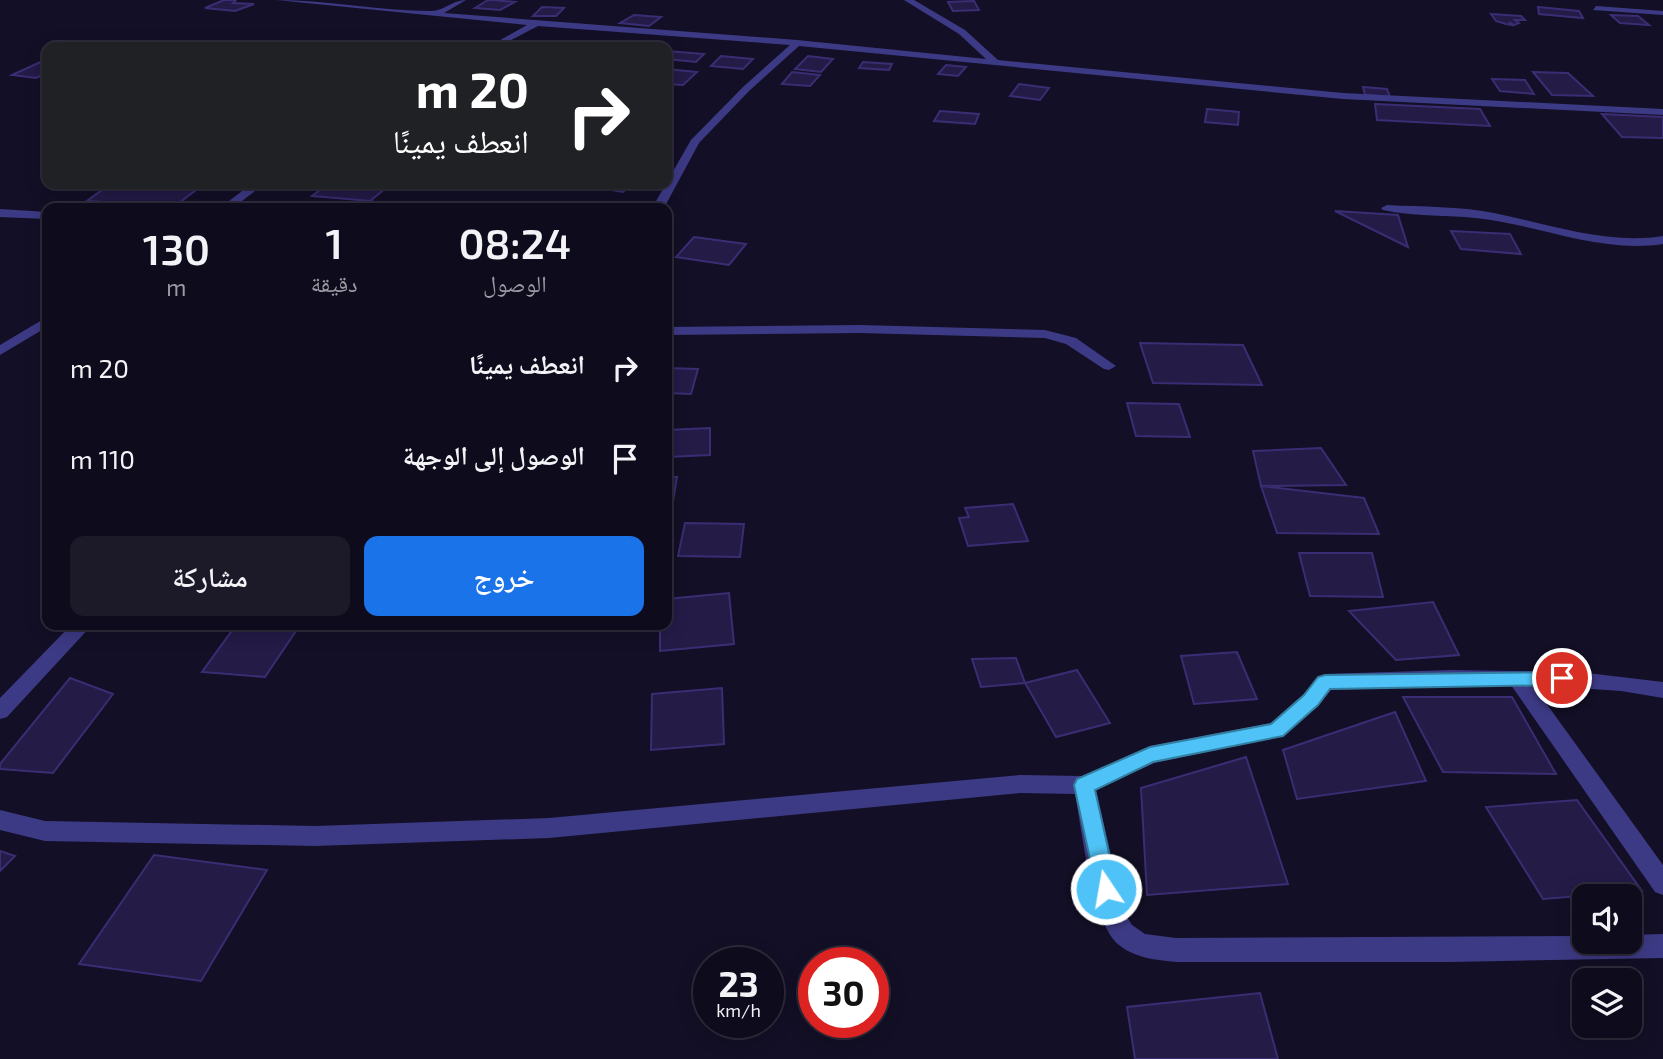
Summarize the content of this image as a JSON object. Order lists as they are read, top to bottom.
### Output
{
  "page": {
    "turn": ["20 m", "انعطف يمينًا"],
    "eta": [
      "08:24",
      "الوصول",
      "1",
      "دقيقة",
      "130",
      "m"
    ],
    "list": [
      {
        "name": "انعطف يمينًا",
        "value": "20 m"
      },
      {
        "name": "الوصول إلى الوجهة",
        "value": "110 m"
      }
    ],
    "buttons": ["خروج", "مشاركة"],
    "speed": "23 km/h",
    "limit": "30"
  }
}
